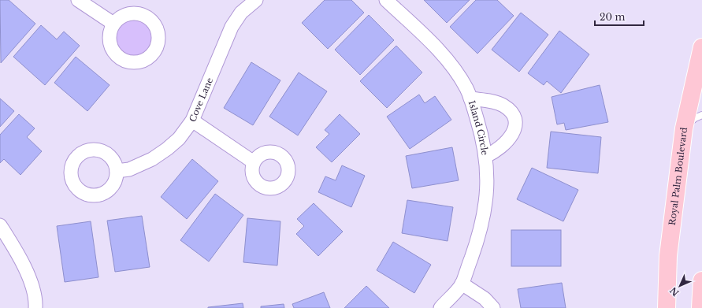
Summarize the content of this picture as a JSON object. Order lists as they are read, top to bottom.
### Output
{
  "streets": {
    "main road": ["Royal Palm Boulevard"],
    "street": ["Cove Lane", "Island Circle"]
  },
  "scale_bar": "20 m",
  "north": "bottom left"
}
